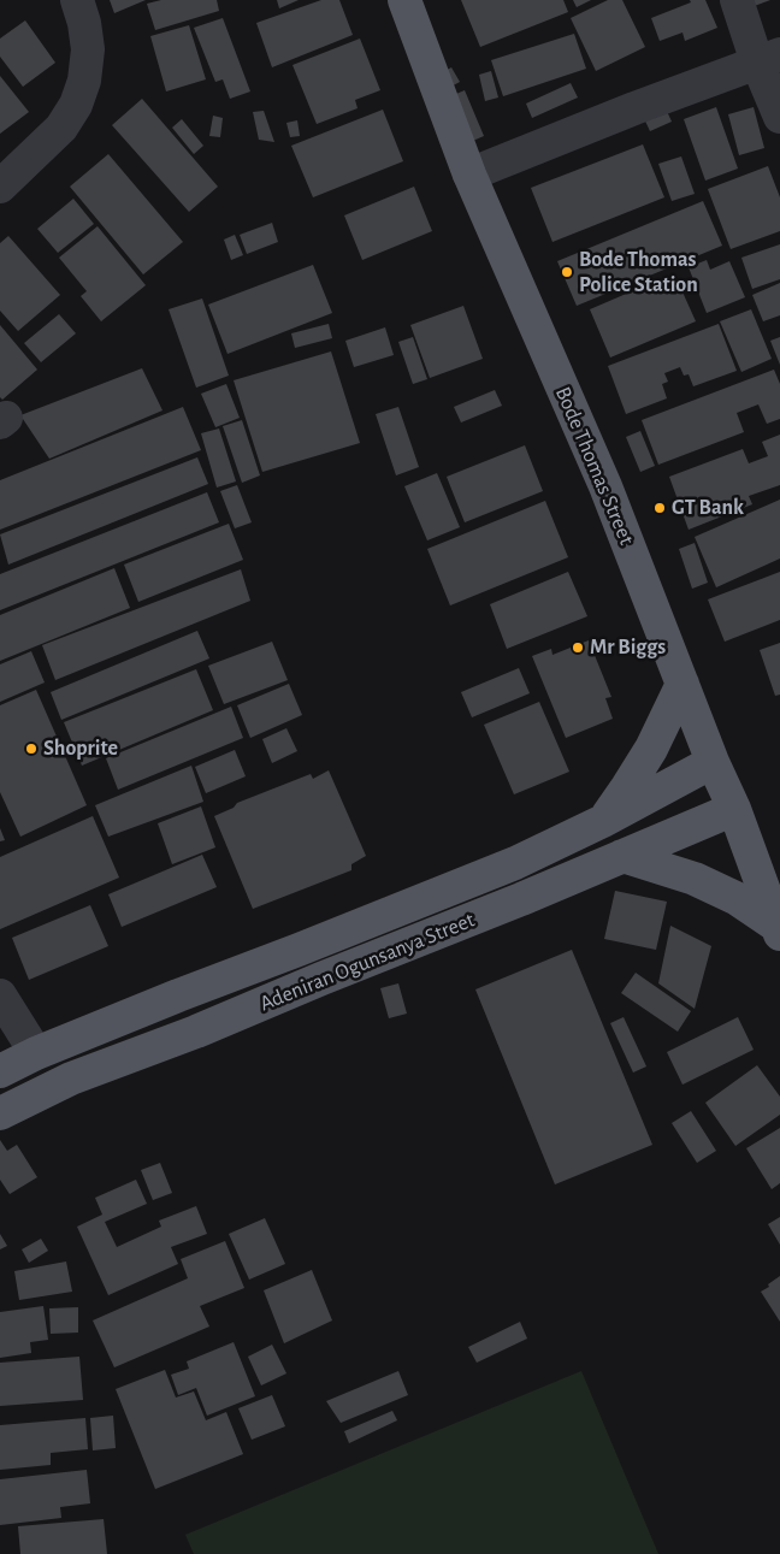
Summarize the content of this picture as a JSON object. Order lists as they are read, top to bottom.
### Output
{
  "streets": {
    "main road": ["Bode Thomas Street", "Adeniran Ogunsanya Street"]
  },
  "crossings": [
    ["Bode Thomas Street", "Adeniran Ogunsanya Street"]
  ],
  "places": [
    "Bode Thomas Police Station",
    "GT Bank",
    "Mr Biggs",
    "Shoprite"
  ]
}
